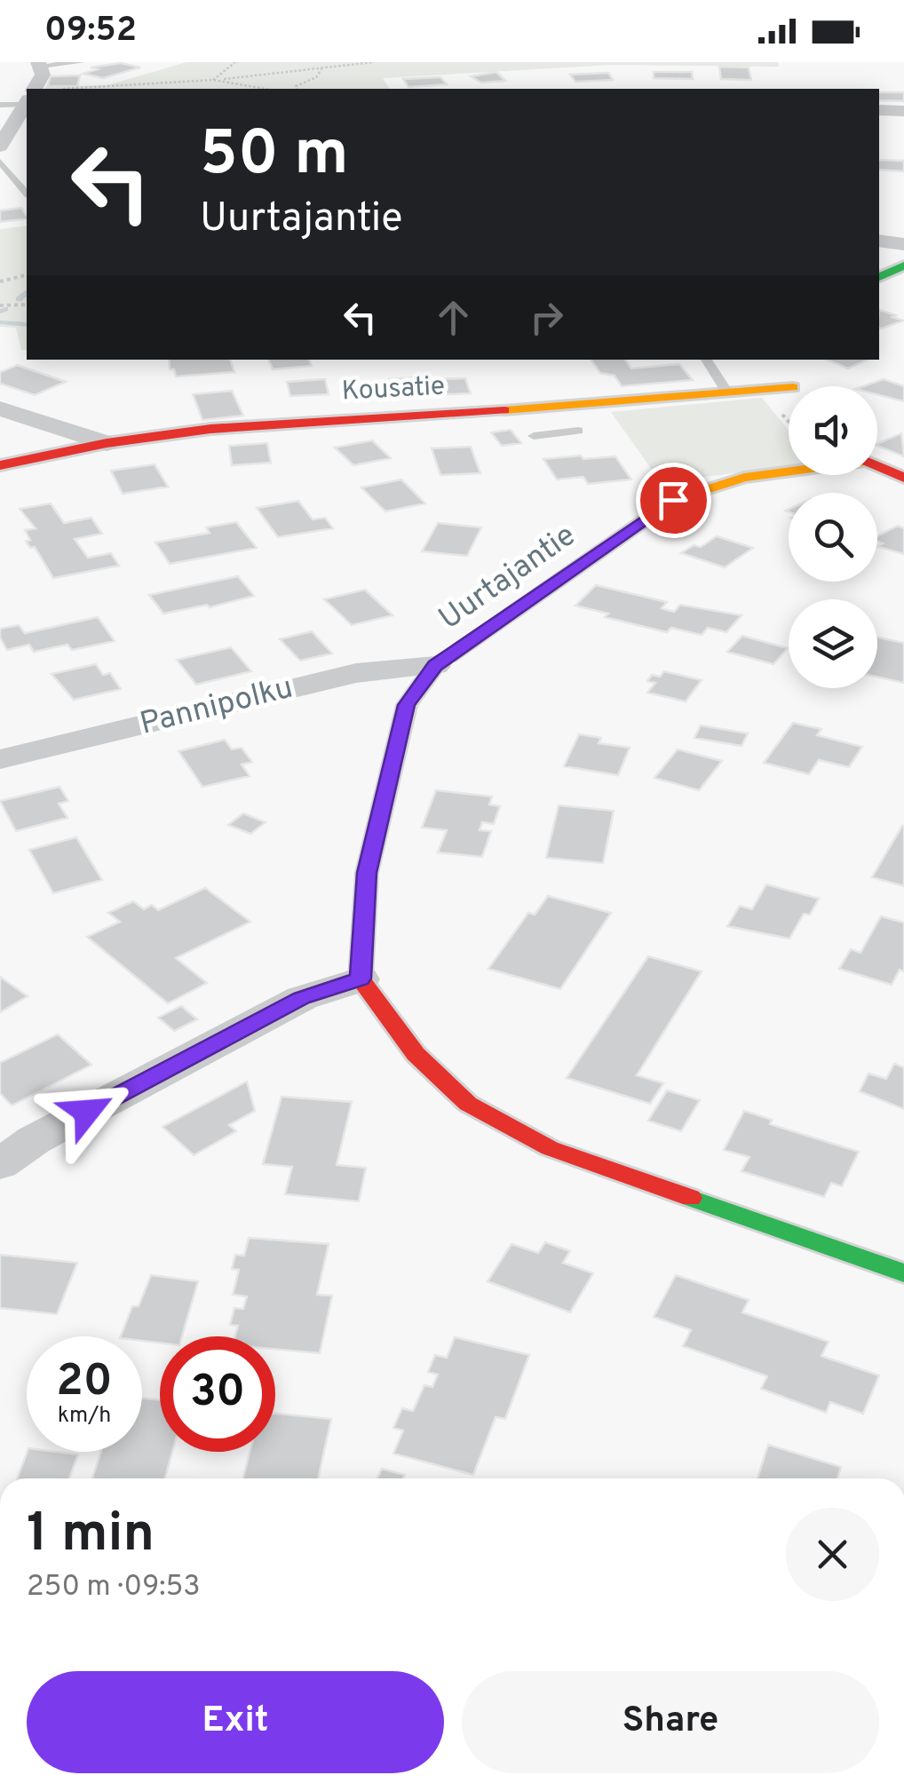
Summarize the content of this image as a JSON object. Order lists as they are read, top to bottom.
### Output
{
  "streets": {
    "street": ["Kousatie", "Uurtajantie", "Pannipolku"]
  },
  "crossings": [
    ["Uurtajantie", "Pannipolku"]
  ],
  "page": {
    "status": "09:52",
    "turn": ["50 m", "Uurtajantie"],
    "speed": "20 km/h",
    "limit": "30",
    "heading": ["1 min", "250 m · 09:53"],
    "buttons": ["Exit", "Share"]
  }
}
